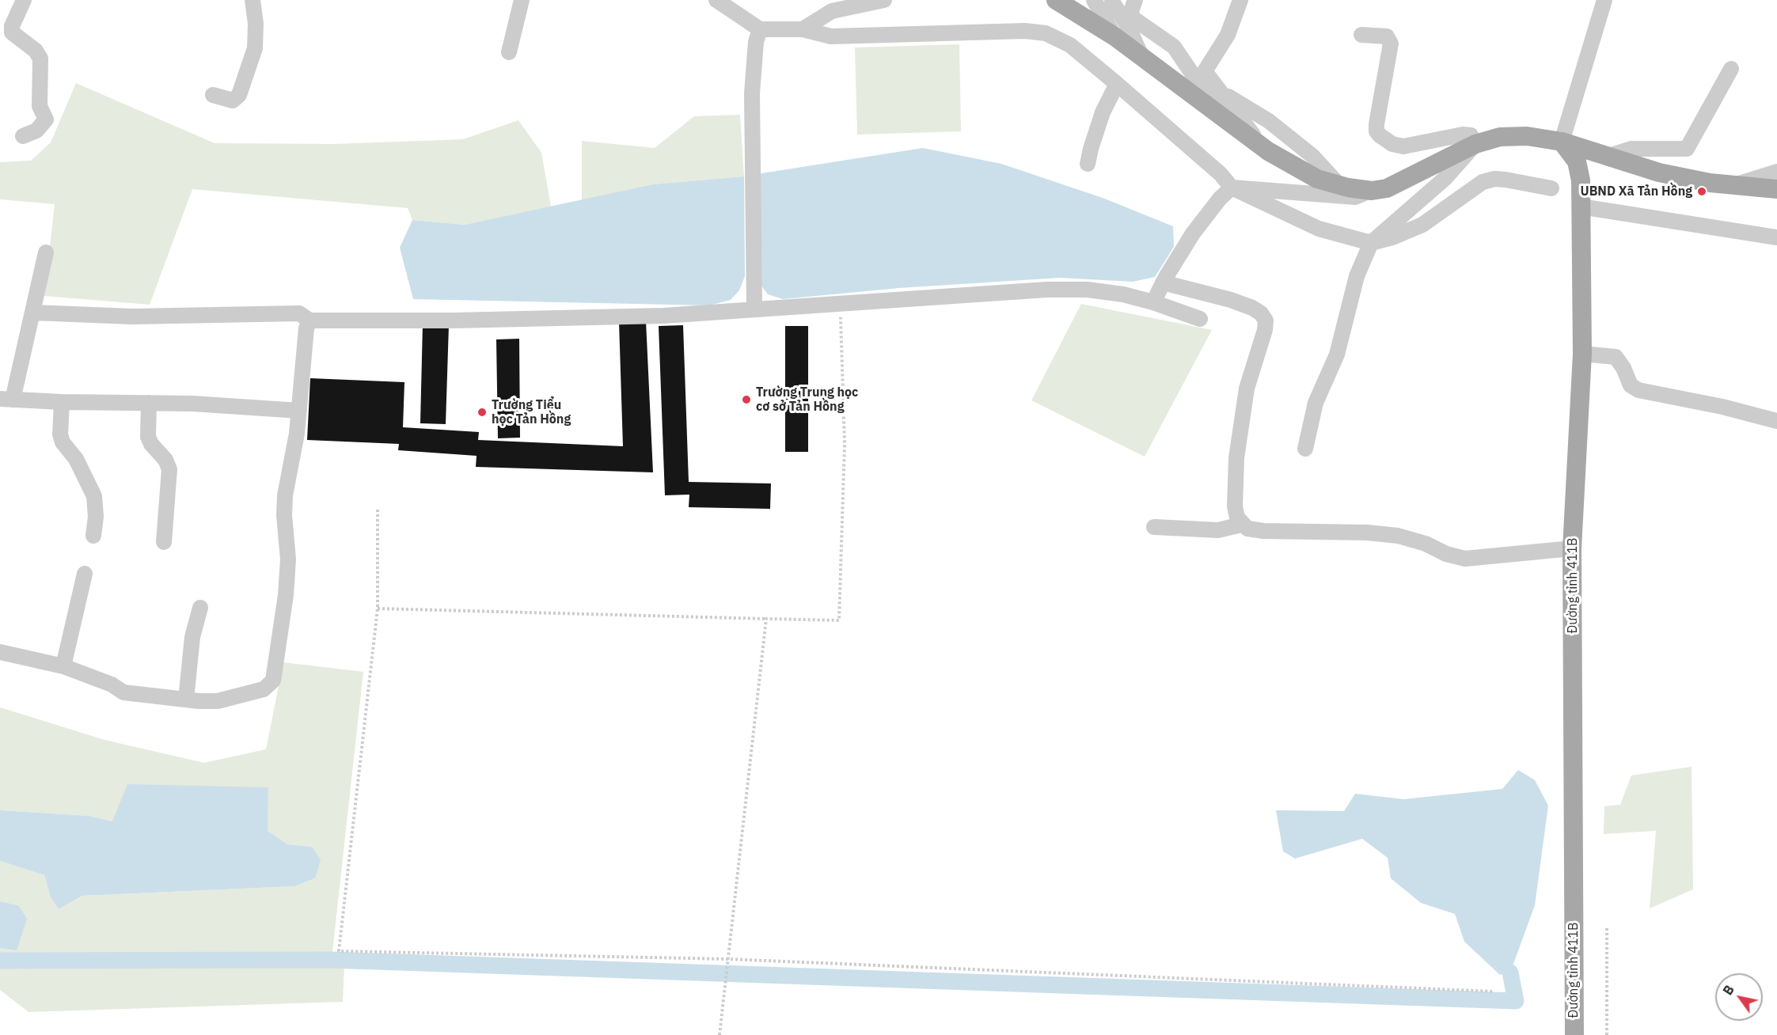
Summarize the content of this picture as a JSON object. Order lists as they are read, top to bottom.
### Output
{
  "streets": {
    "main road": ["Đường tỉnh 411B"]
  },
  "places": ["UBND Xã Tản Hồng", "Trường Trung học cơ sở Tản Hồng", "Trường Tiểu học Tản Hồng"],
  "north": "top left"
}
